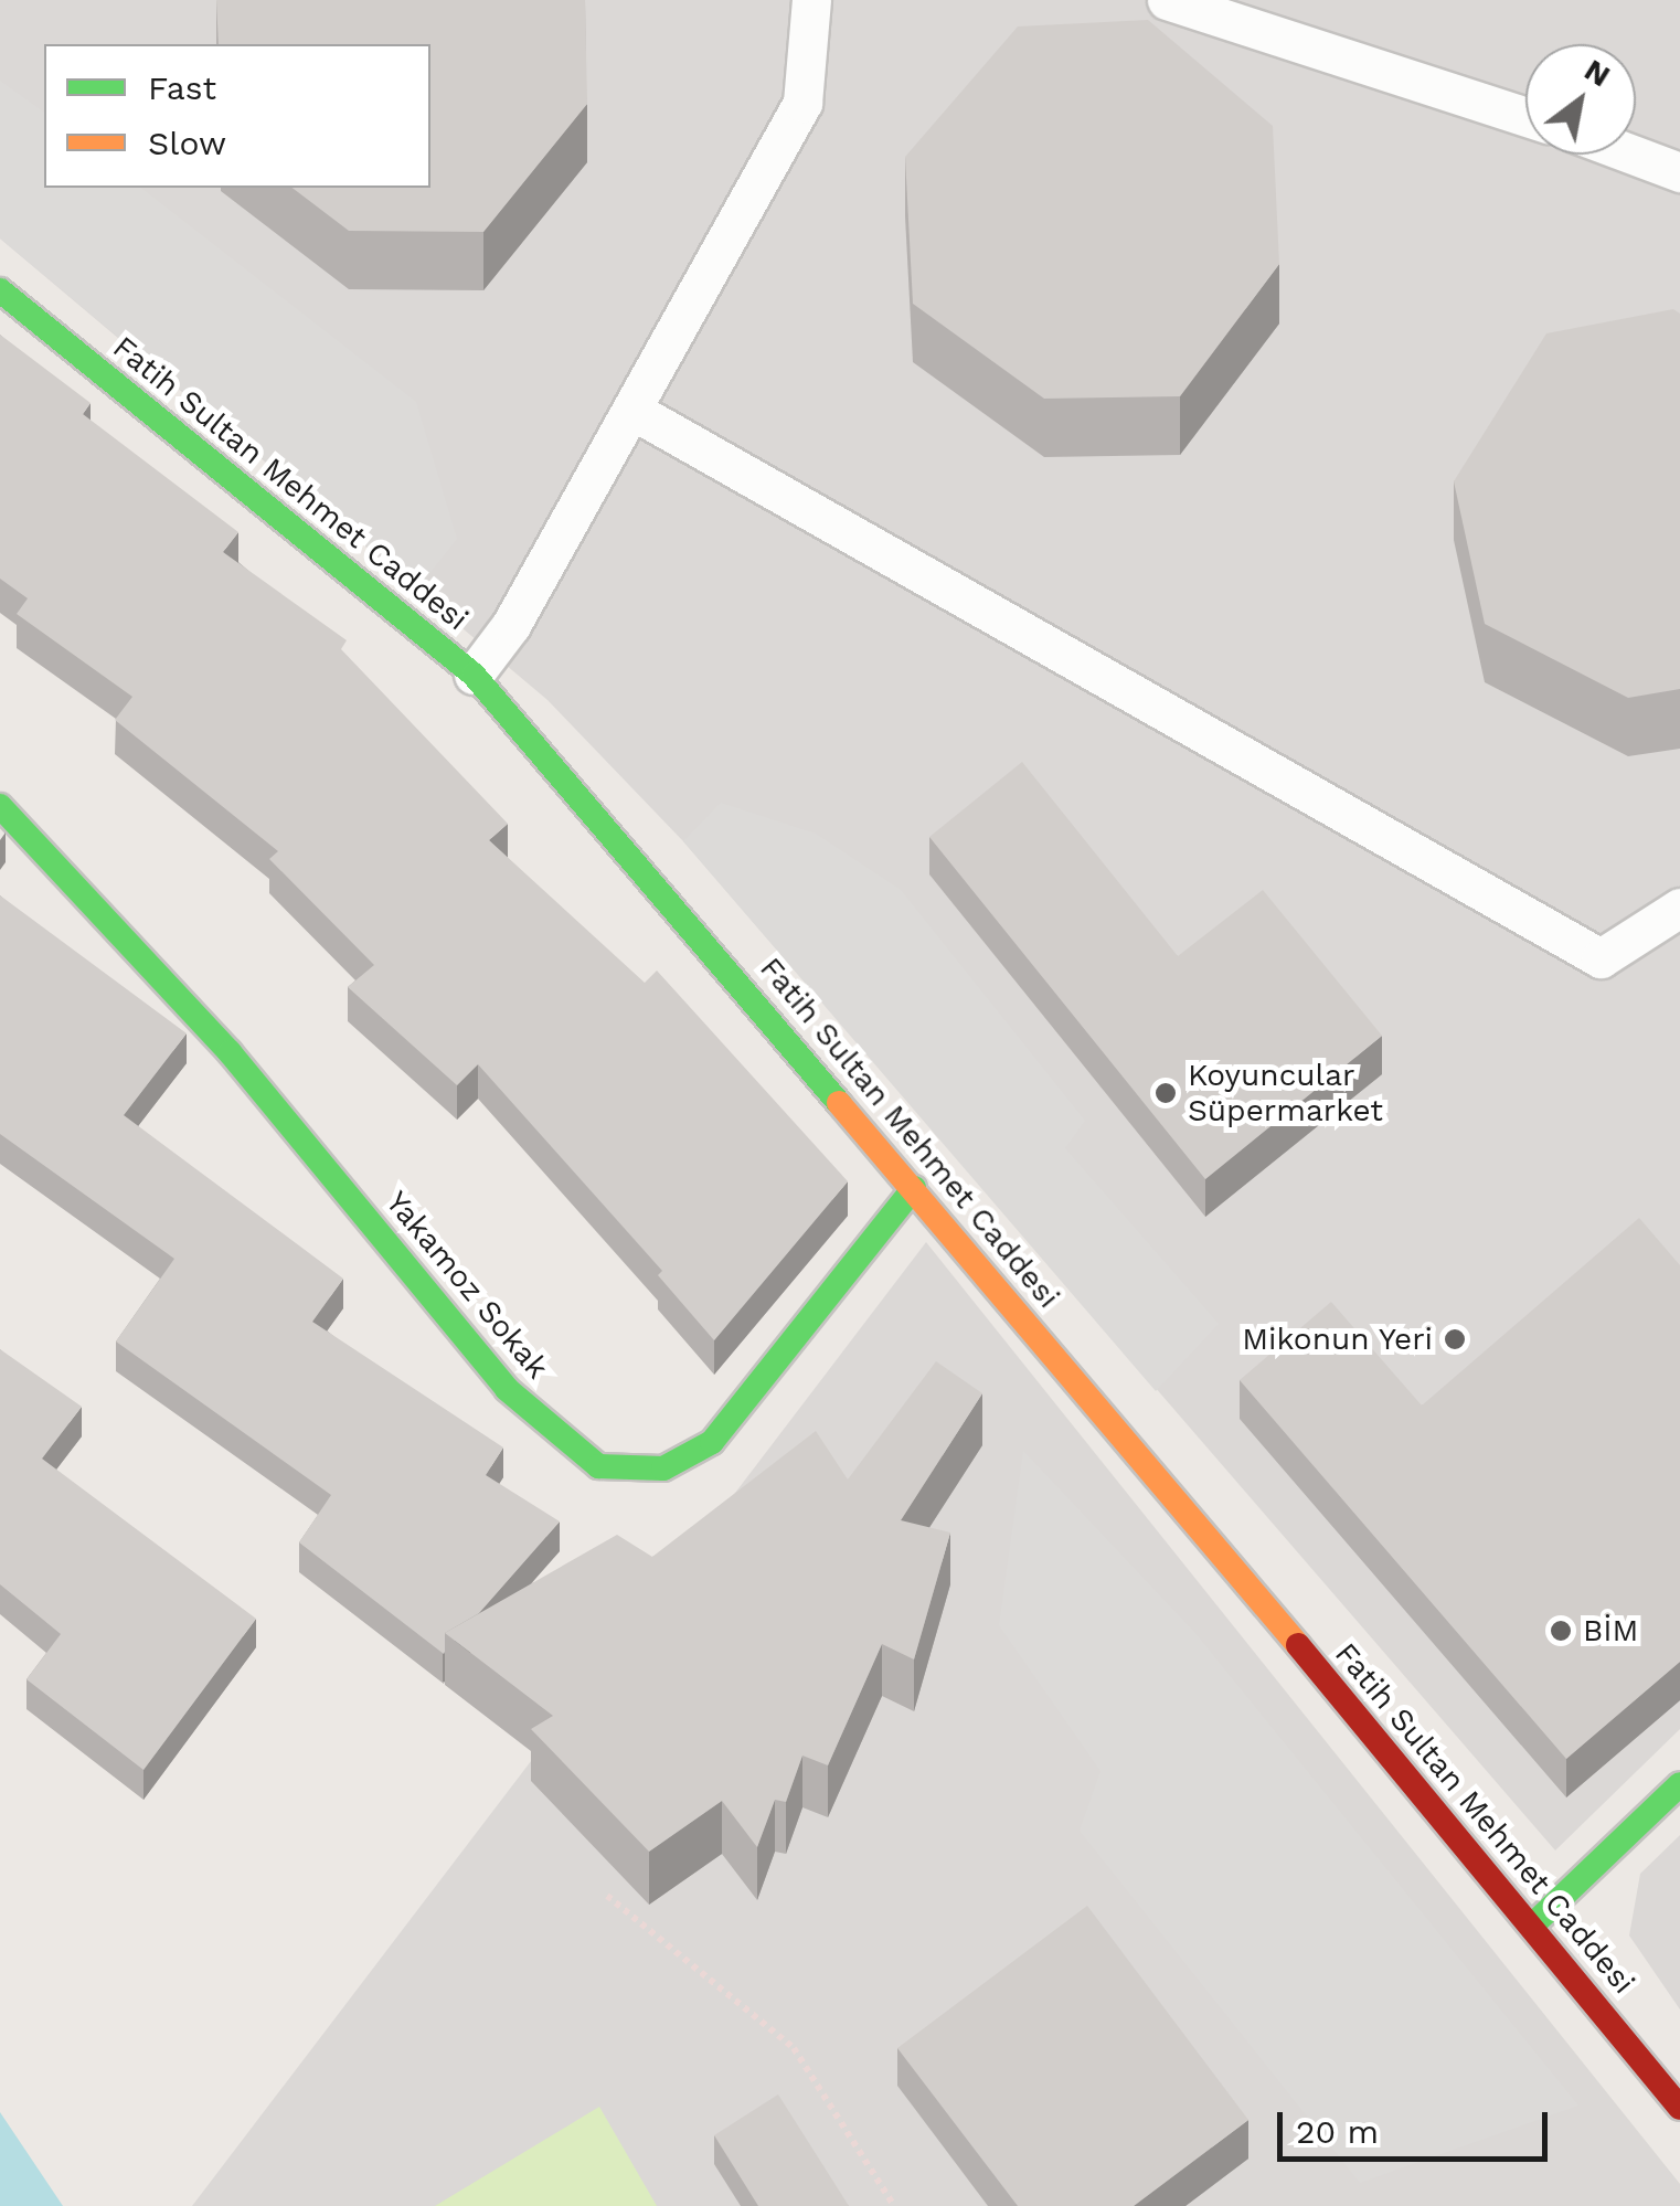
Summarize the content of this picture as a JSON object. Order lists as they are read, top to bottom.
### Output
{
  "streets": {
    "street": ["Fatih Sultan Mehmet Caddesi", "Yakamoz Sokak"]
  },
  "crossings": [
    ["Fatih Sultan Mehmet Caddesi", "Yakamoz Sokak"]
  ],
  "places": ["Koyuncular Süpermarket", "Mikonun Yeri", "BİM"],
  "legend": ["Fast", "Slow"],
  "scale_bar": "20 m",
  "north": "top right"
}
